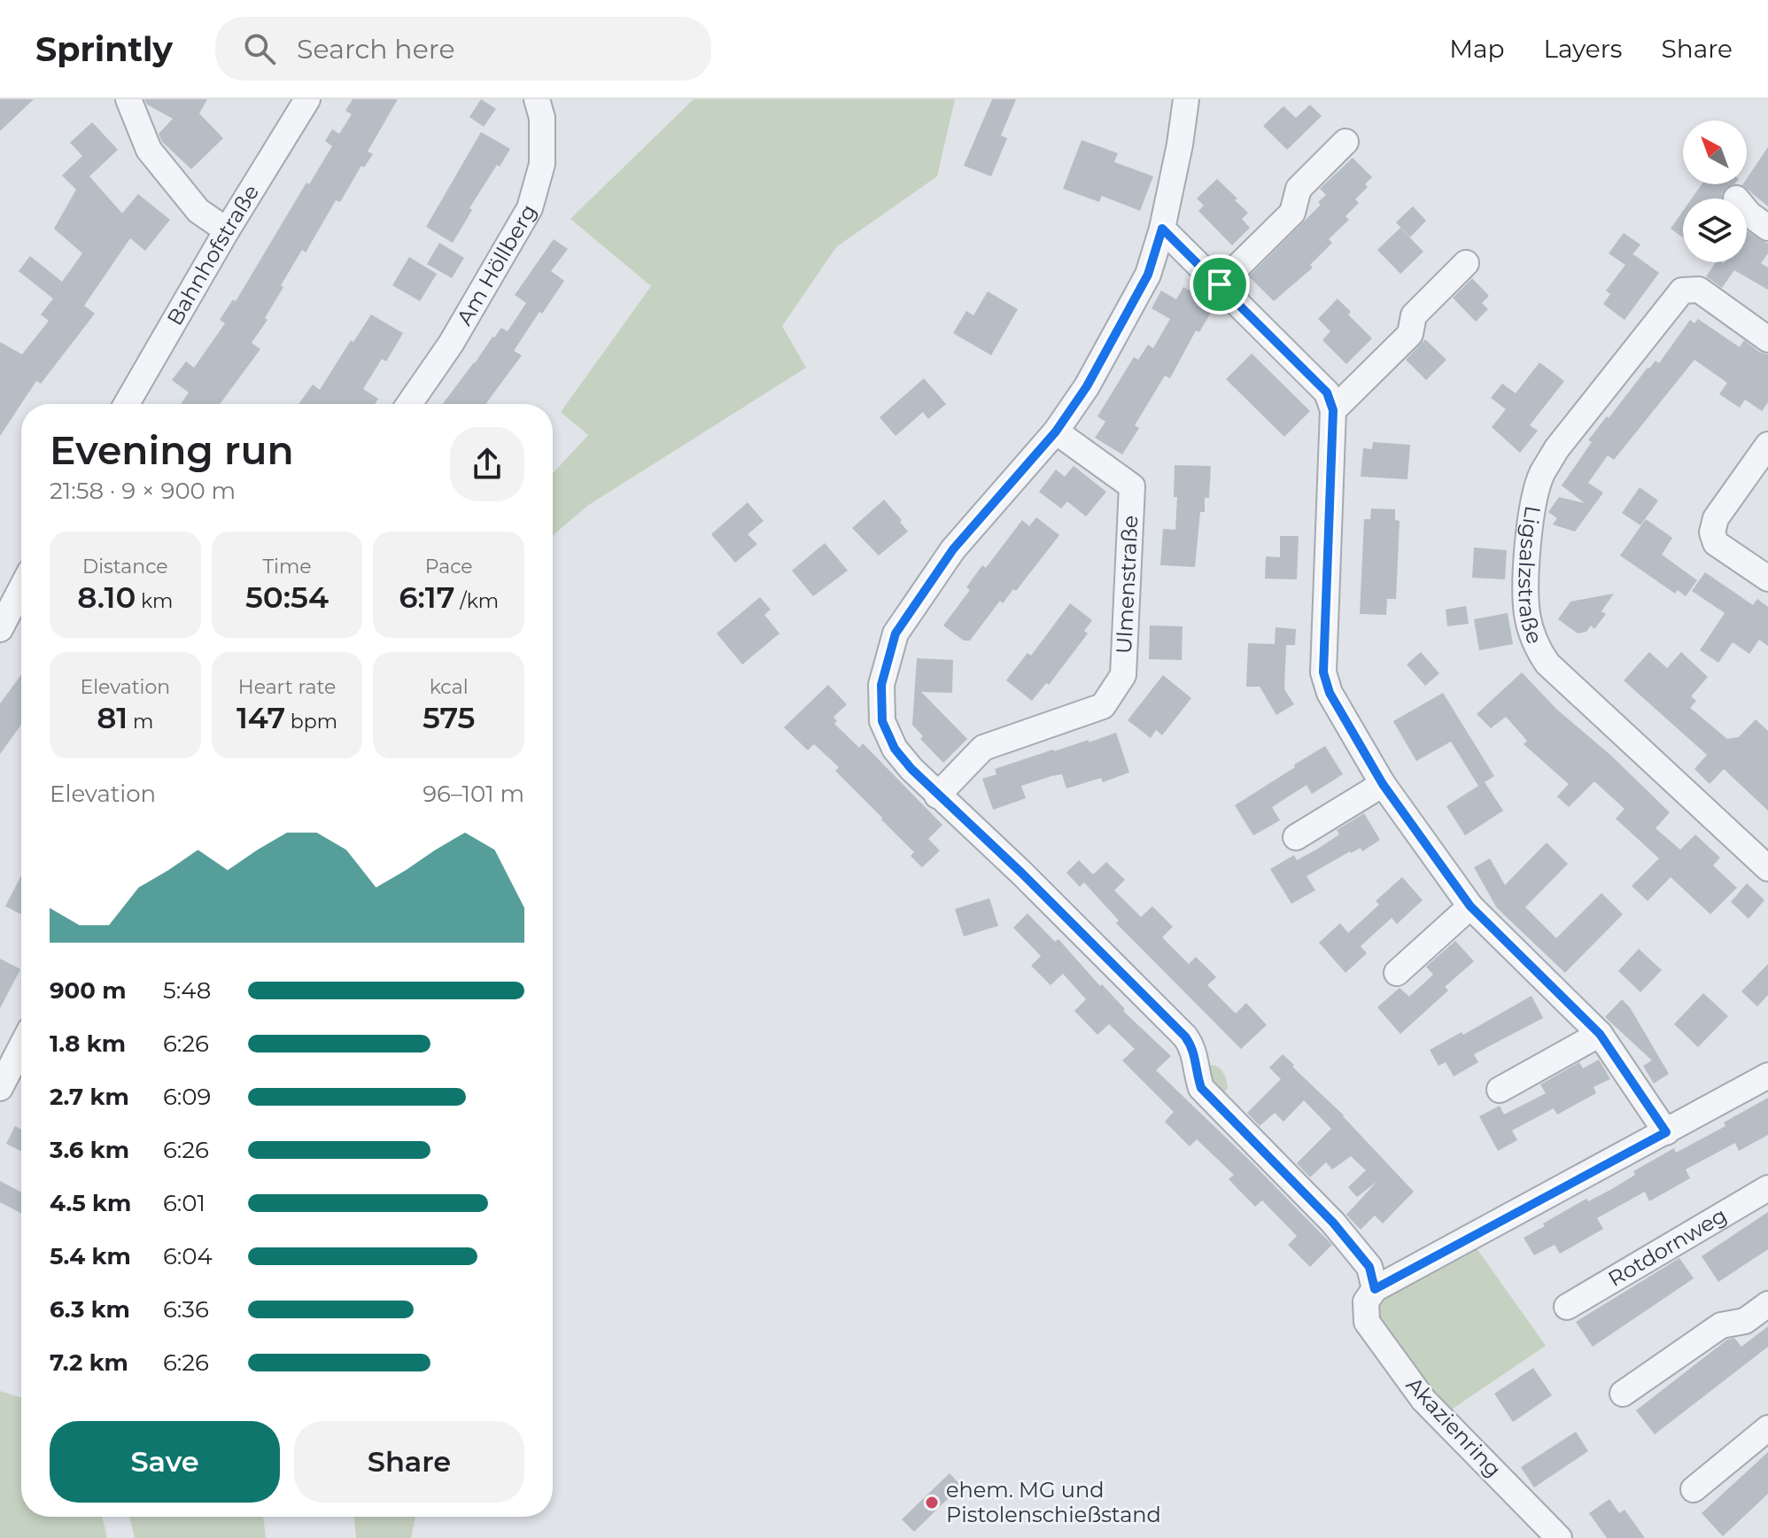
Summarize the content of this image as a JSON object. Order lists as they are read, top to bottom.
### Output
{
  "streets": {
    "street": [
      "Bahnhofstraße",
      "Am Höllberg",
      "Ligsalzstraße",
      "Ulmenstraße",
      "Rotdornweg",
      "Akazienring"
    ]
  },
  "places": ["ehem. MG und Pistolenschießstand"],
  "north": "top left",
  "page": {
    "header": "Sprintly",
    "search": "Search here",
    "nav": ["Map", "Layers", "Share"],
    "heading": ["Evening run", "21:58 · 9 × 900 m"],
    "stats": [
      ["Distance", "8.10 km"],
      ["Time", "50:54"],
      ["Pace", "6:17 /km"],
      ["Elevation", "81 m"],
      ["Heart rate", "147 bpm"],
      ["kcal", "575"]
    ],
    "chart": ["Elevation", "96–101 m"],
    "list": [
      {
        "name": "900 m",
        "note": "5:48"
      },
      {
        "name": "1.8 km",
        "note": "6:26"
      },
      {
        "name": "2.7 km",
        "note": "6:09"
      },
      {
        "name": "3.6 km",
        "note": "6:26"
      },
      {
        "name": "4.5 km",
        "note": "6:01"
      },
      {
        "name": "5.4 km",
        "note": "6:04"
      },
      {
        "name": "6.3 km",
        "note": "6:36"
      },
      {
        "name": "7.2 km",
        "note": "6:26"
      }
    ],
    "buttons": ["Save", "Share"]
  }
}
